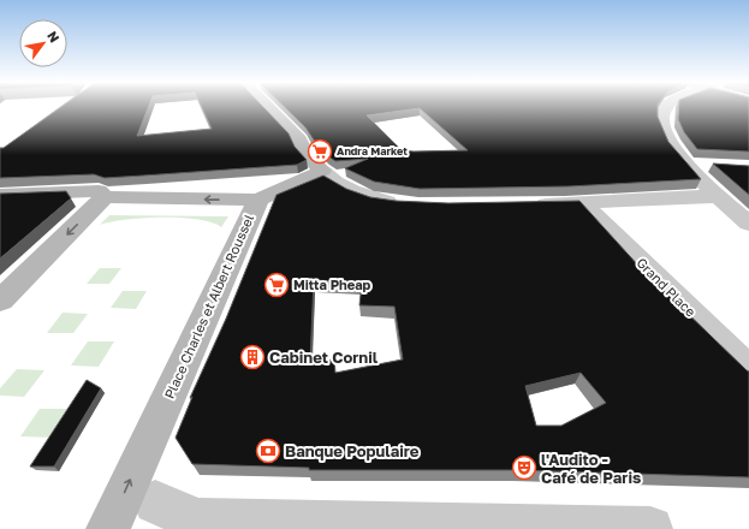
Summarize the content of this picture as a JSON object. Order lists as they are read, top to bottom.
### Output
{
  "streets": {
    "main road": ["Place Charles et Albert Roussel"],
    "street": ["Grand Place"]
  },
  "places": {
    "supermarket": ["Andra Market", "Mitta Pheap"],
    "building": ["Cabinet Cornil"],
    "bank": ["Banque Populaire"],
    "theatre": ["l'Audito - Café de Paris"]
  },
  "north": "top right"
}
